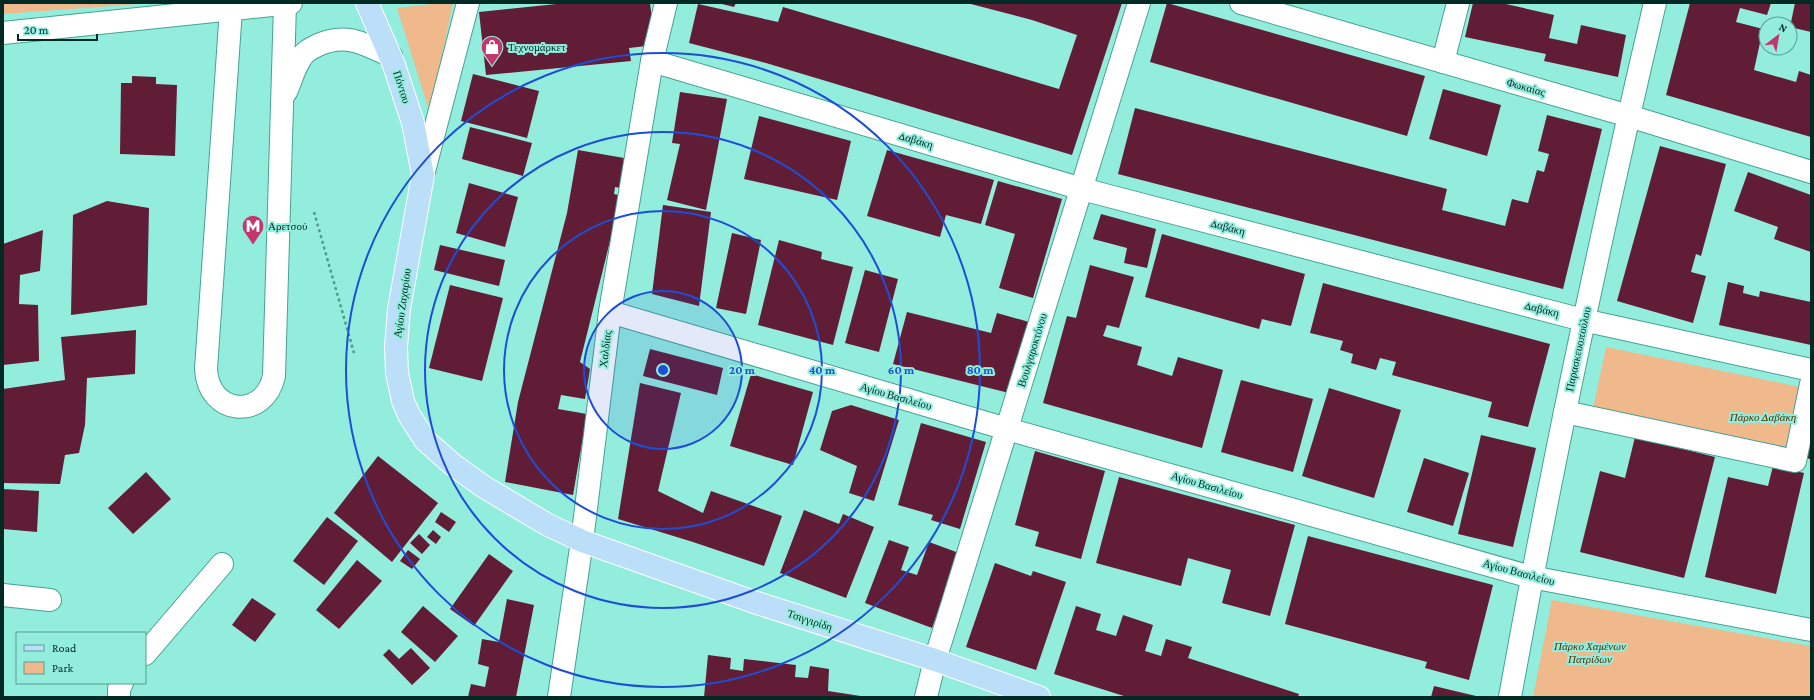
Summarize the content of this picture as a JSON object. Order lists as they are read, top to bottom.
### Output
{
  "streets": {
    "main road": ["Πόντου", "Αγίου Ζαχαρίου", "Τσιγγιρίδη"],
    "street": [
      "Φωκαίας",
      "Δαβάκη",
      "Χαλδίας",
      "Παρασκευοπούλου",
      "Βουλγαροκτόνου",
      "Αγίου Βασιλείου"
    ]
  },
  "crossings": [
    ["Πόντου", "Αγίου Ζαχαρίου"],
    ["Φωκαίας", "Παρασκευοπούλου"],
    ["Δαβάκη", "Χαλδίας"],
    ["Δαβάκη", "Παρασκευοπούλου"],
    ["Δαβάκη", "Βουλγαροκτόνου"],
    ["Αγίου Ζαχαρίου", "Χαλδίας"],
    ["Αγίου Ζαχαρίου", "Τσιγγιρίδη"],
    ["Χαλδίας", "Αγίου Βασιλείου"],
    ["Χαλδίας", "Τσιγγιρίδη"],
    ["Παρασκευοπούλου", "Αγίου Βασιλείου"],
    ["Βουλγαροκτόνου", "Αγίου Βασιλείου"],
    ["Βουλγαροκτόνου", "Τσιγγιρίδη"]
  ],
  "parks": ["Πάρκο Δαβάκη", "Πάρκο Χαμένων Πατρίδων"],
  "places": {
    "shop": ["Τεχνομάρκετ"],
    "metro station": ["Αρετσού"]
  },
  "legend": ["Road", "Park"],
  "scale_bar": "20 m",
  "north": "top right",
  "rings": [
    "20 m",
    "40 m",
    "60 m",
    "80 m"
  ]
}
